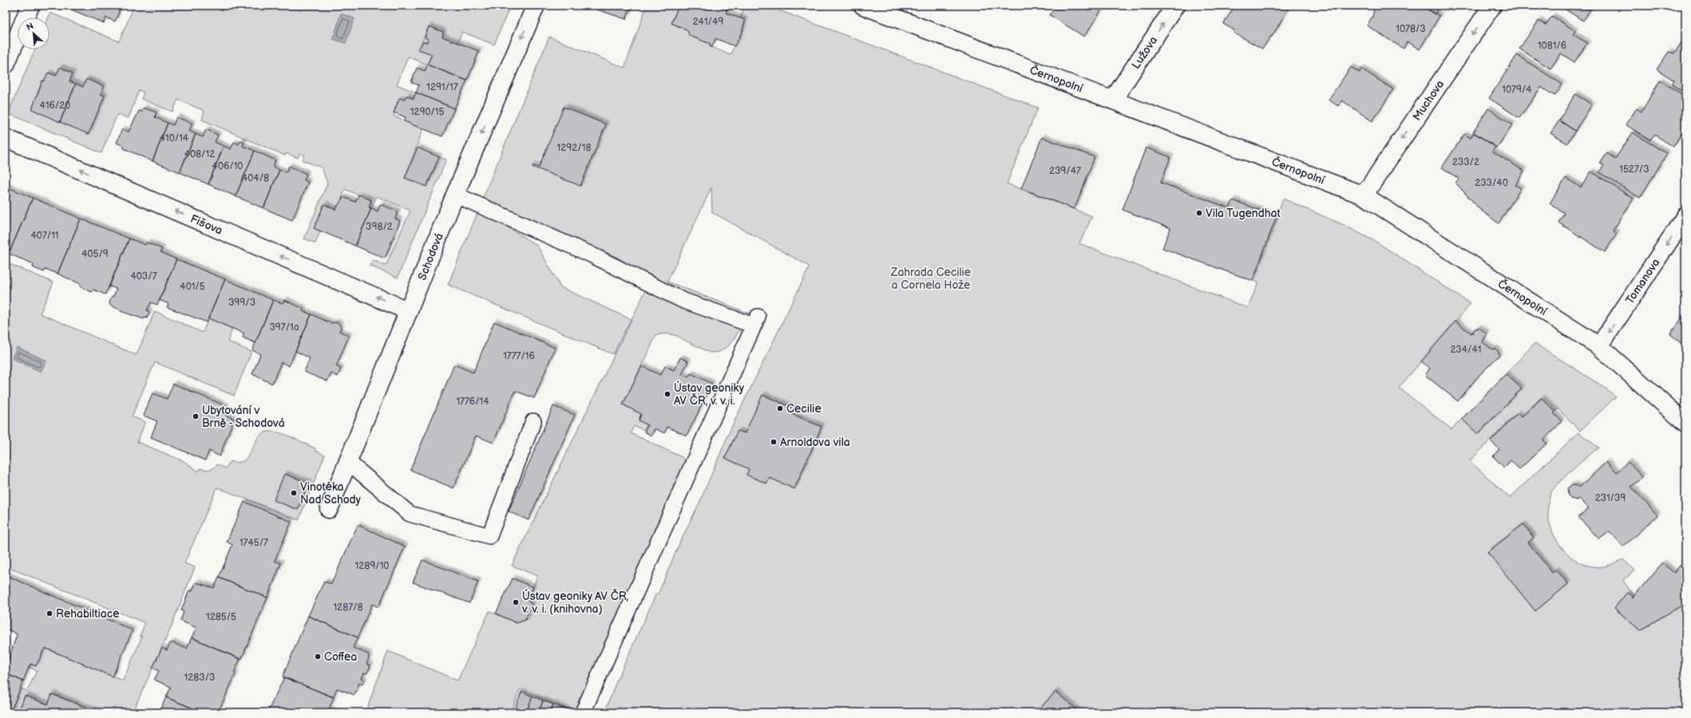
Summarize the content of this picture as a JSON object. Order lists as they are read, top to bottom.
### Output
{
  "streets": {
    "street": [
      "Lužova",
      "Černopolní",
      "Muchova",
      "Fišova",
      "Schodová",
      "Tomanova"
    ]
  },
  "crossings": [
    ["Lužova", "Černopolní"],
    ["Černopolní", "Muchova"],
    ["Černopolní", "Tomanova"],
    ["Fišova", "Schodová"]
  ],
  "one_way": [
    "Lužova",
    "Muchova",
    "Fišova",
    "Schodová",
    "Tomanova"
  ],
  "parks": ["Zahrada Cecilie a Cornela Hože"],
  "places": [
    "Vila Tugendhat",
    "Ústav geoniky AV ČR, v. v. i.",
    "Cecilie",
    "Ubytování v Brně - Schodová",
    "Arnoldova vila",
    "Vinotéka Nad Schody",
    "Ústav geoniky AV ČR, v. v. i. (knihovna)",
    "Rehabiltiace",
    "Coffea"
  ],
  "house_numbers": [
    "241/49",
    "1078/3",
    "1081/6",
    "1291/17",
    "1079/4",
    "416/20",
    "1290/15",
    "410/14",
    "1292/18",
    "408/12",
    "233/2",
    "406/10",
    "1527/3",
    "239/47",
    "404/8",
    "233/40",
    "398/2",
    "407/11",
    "405/9",
    "403/7",
    "401/5",
    "399/3",
    "397/1a",
    "234/41",
    "1777/16",
    "1776/14",
    "231/39",
    "1745/7",
    "1289/10",
    "1287/8",
    "1285/5",
    "1283/3"
  ],
  "north": "top left"
}
